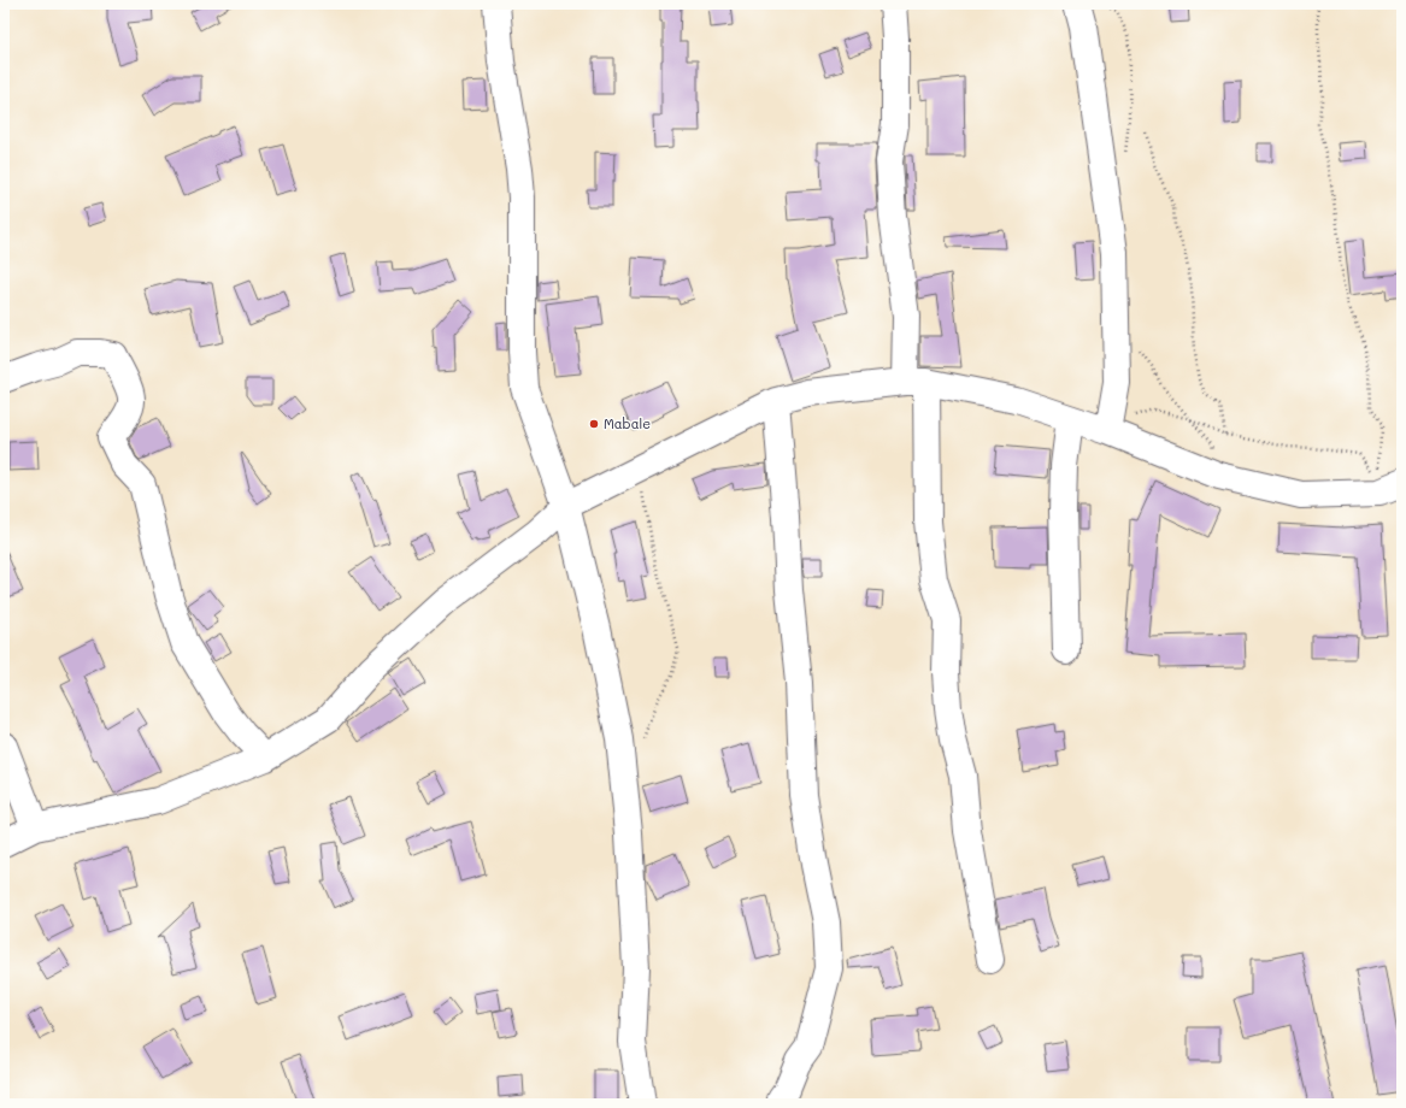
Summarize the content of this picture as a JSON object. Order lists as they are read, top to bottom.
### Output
{
  "places": ["Mabale"]
}
